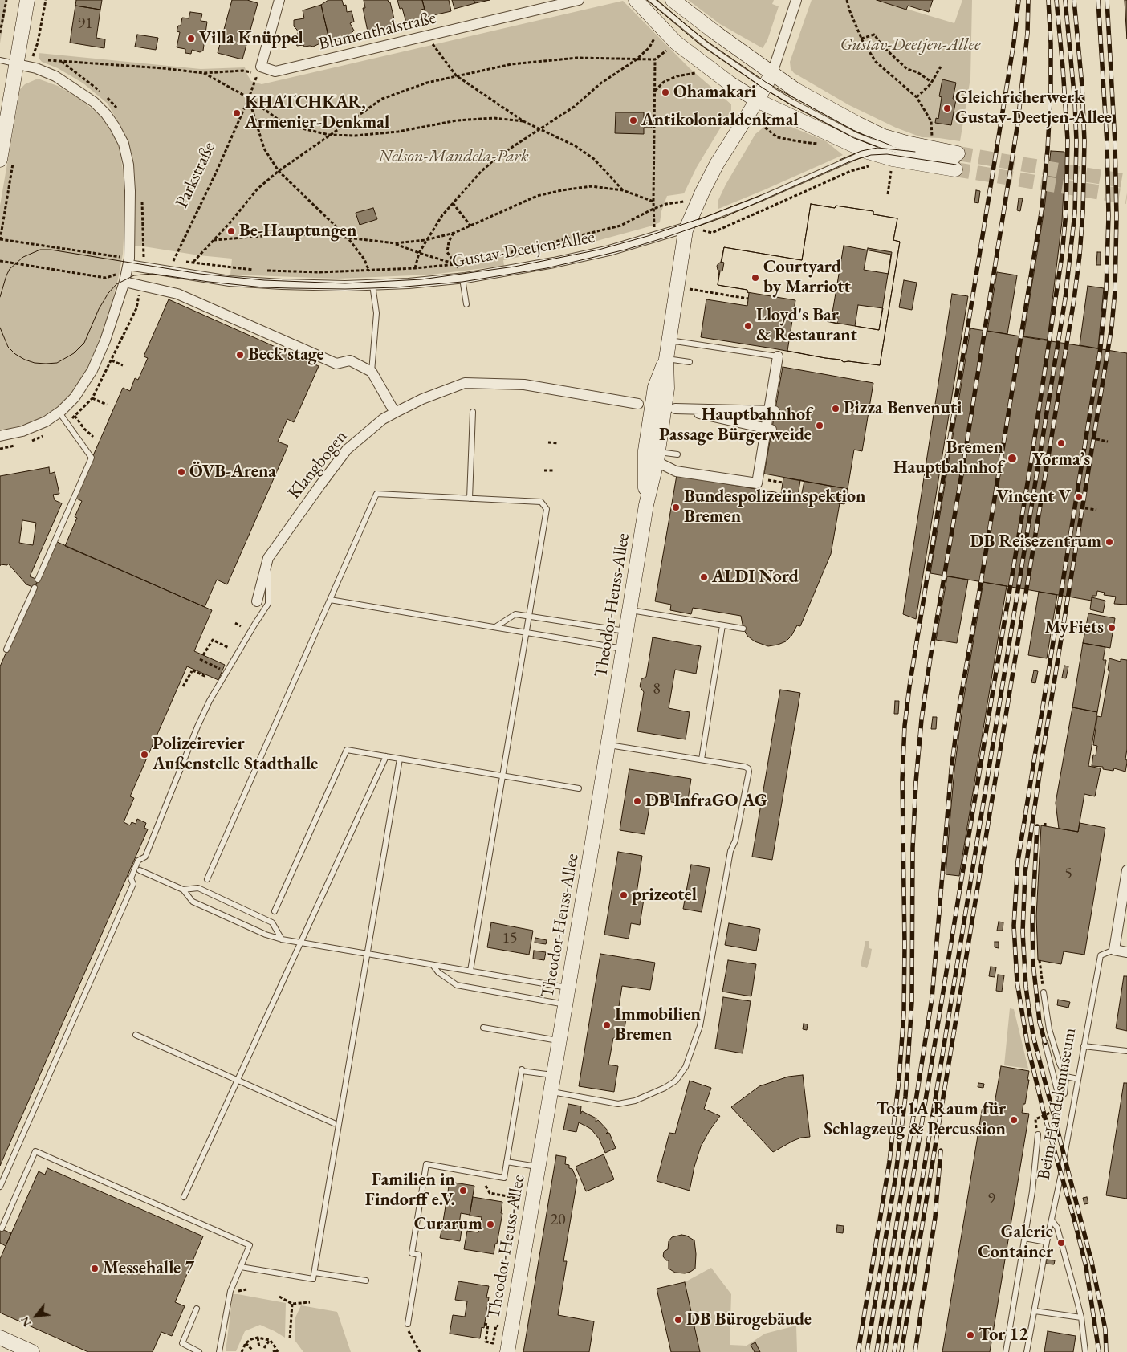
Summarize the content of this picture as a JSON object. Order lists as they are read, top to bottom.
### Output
{
  "streets": {
    "street": [
      "Blumenthalstraße",
      "Gustav-Deetjen-Allee",
      "Klangbogen",
      "Theodor-Heuss-Allee"
    ],
    "lane": ["Beim Handelsmuseum"],
    "path": ["Parkstraße"]
  },
  "crossings": [
    ["Blumenthalstraße", "Parkstraße"],
    ["Parkstraße", "Gustav-Deetjen-Allee"],
    ["Gustav-Deetjen-Allee", "Theodor-Heuss-Allee"]
  ],
  "parks": ["Gustav-Deetjen-Allee", "Nelson-Mandela-Park"],
  "places": [
    "Villa Knüppel",
    "Ohamakari",
    "Gleichricherwerk Gustav-Deetjen-Allee",
    "KHATCHKAR, Armenier-Denkmal",
    "Antikolonialdenkmal",
    "Be-Hauptungen",
    "Courtyard by Marriott",
    "Lloyd's Bar & Restaurant",
    "Beck'stage",
    "Pizza Benvenuti",
    "Hauptbahnhof Passage Bürgerweide",
    "Yorma’s",
    "Bremen Hauptbahnhof",
    "ÖVB-Arena",
    "Vincent V",
    "Bundespolizeiinspektion Bremen",
    "DB Reisezentrum",
    "ALDI Nord",
    "MyFiets",
    "Polizeirevier Außenstelle Stadthalle",
    "DB InfraGO AG",
    "prizeotel",
    "Immobilien Bremen",
    "Tor 1A Raum für Schlagzeug & Percussion",
    "Familien in Findorff e.V.",
    "Curarum",
    "Galerie Container",
    "Messehalle 7",
    "DB Bürogebäude",
    "Tor 12"
  ],
  "house_numbers": [
    "91",
    "8",
    "5",
    "15",
    "9",
    "20"
  ],
  "north": "bottom left"
}
